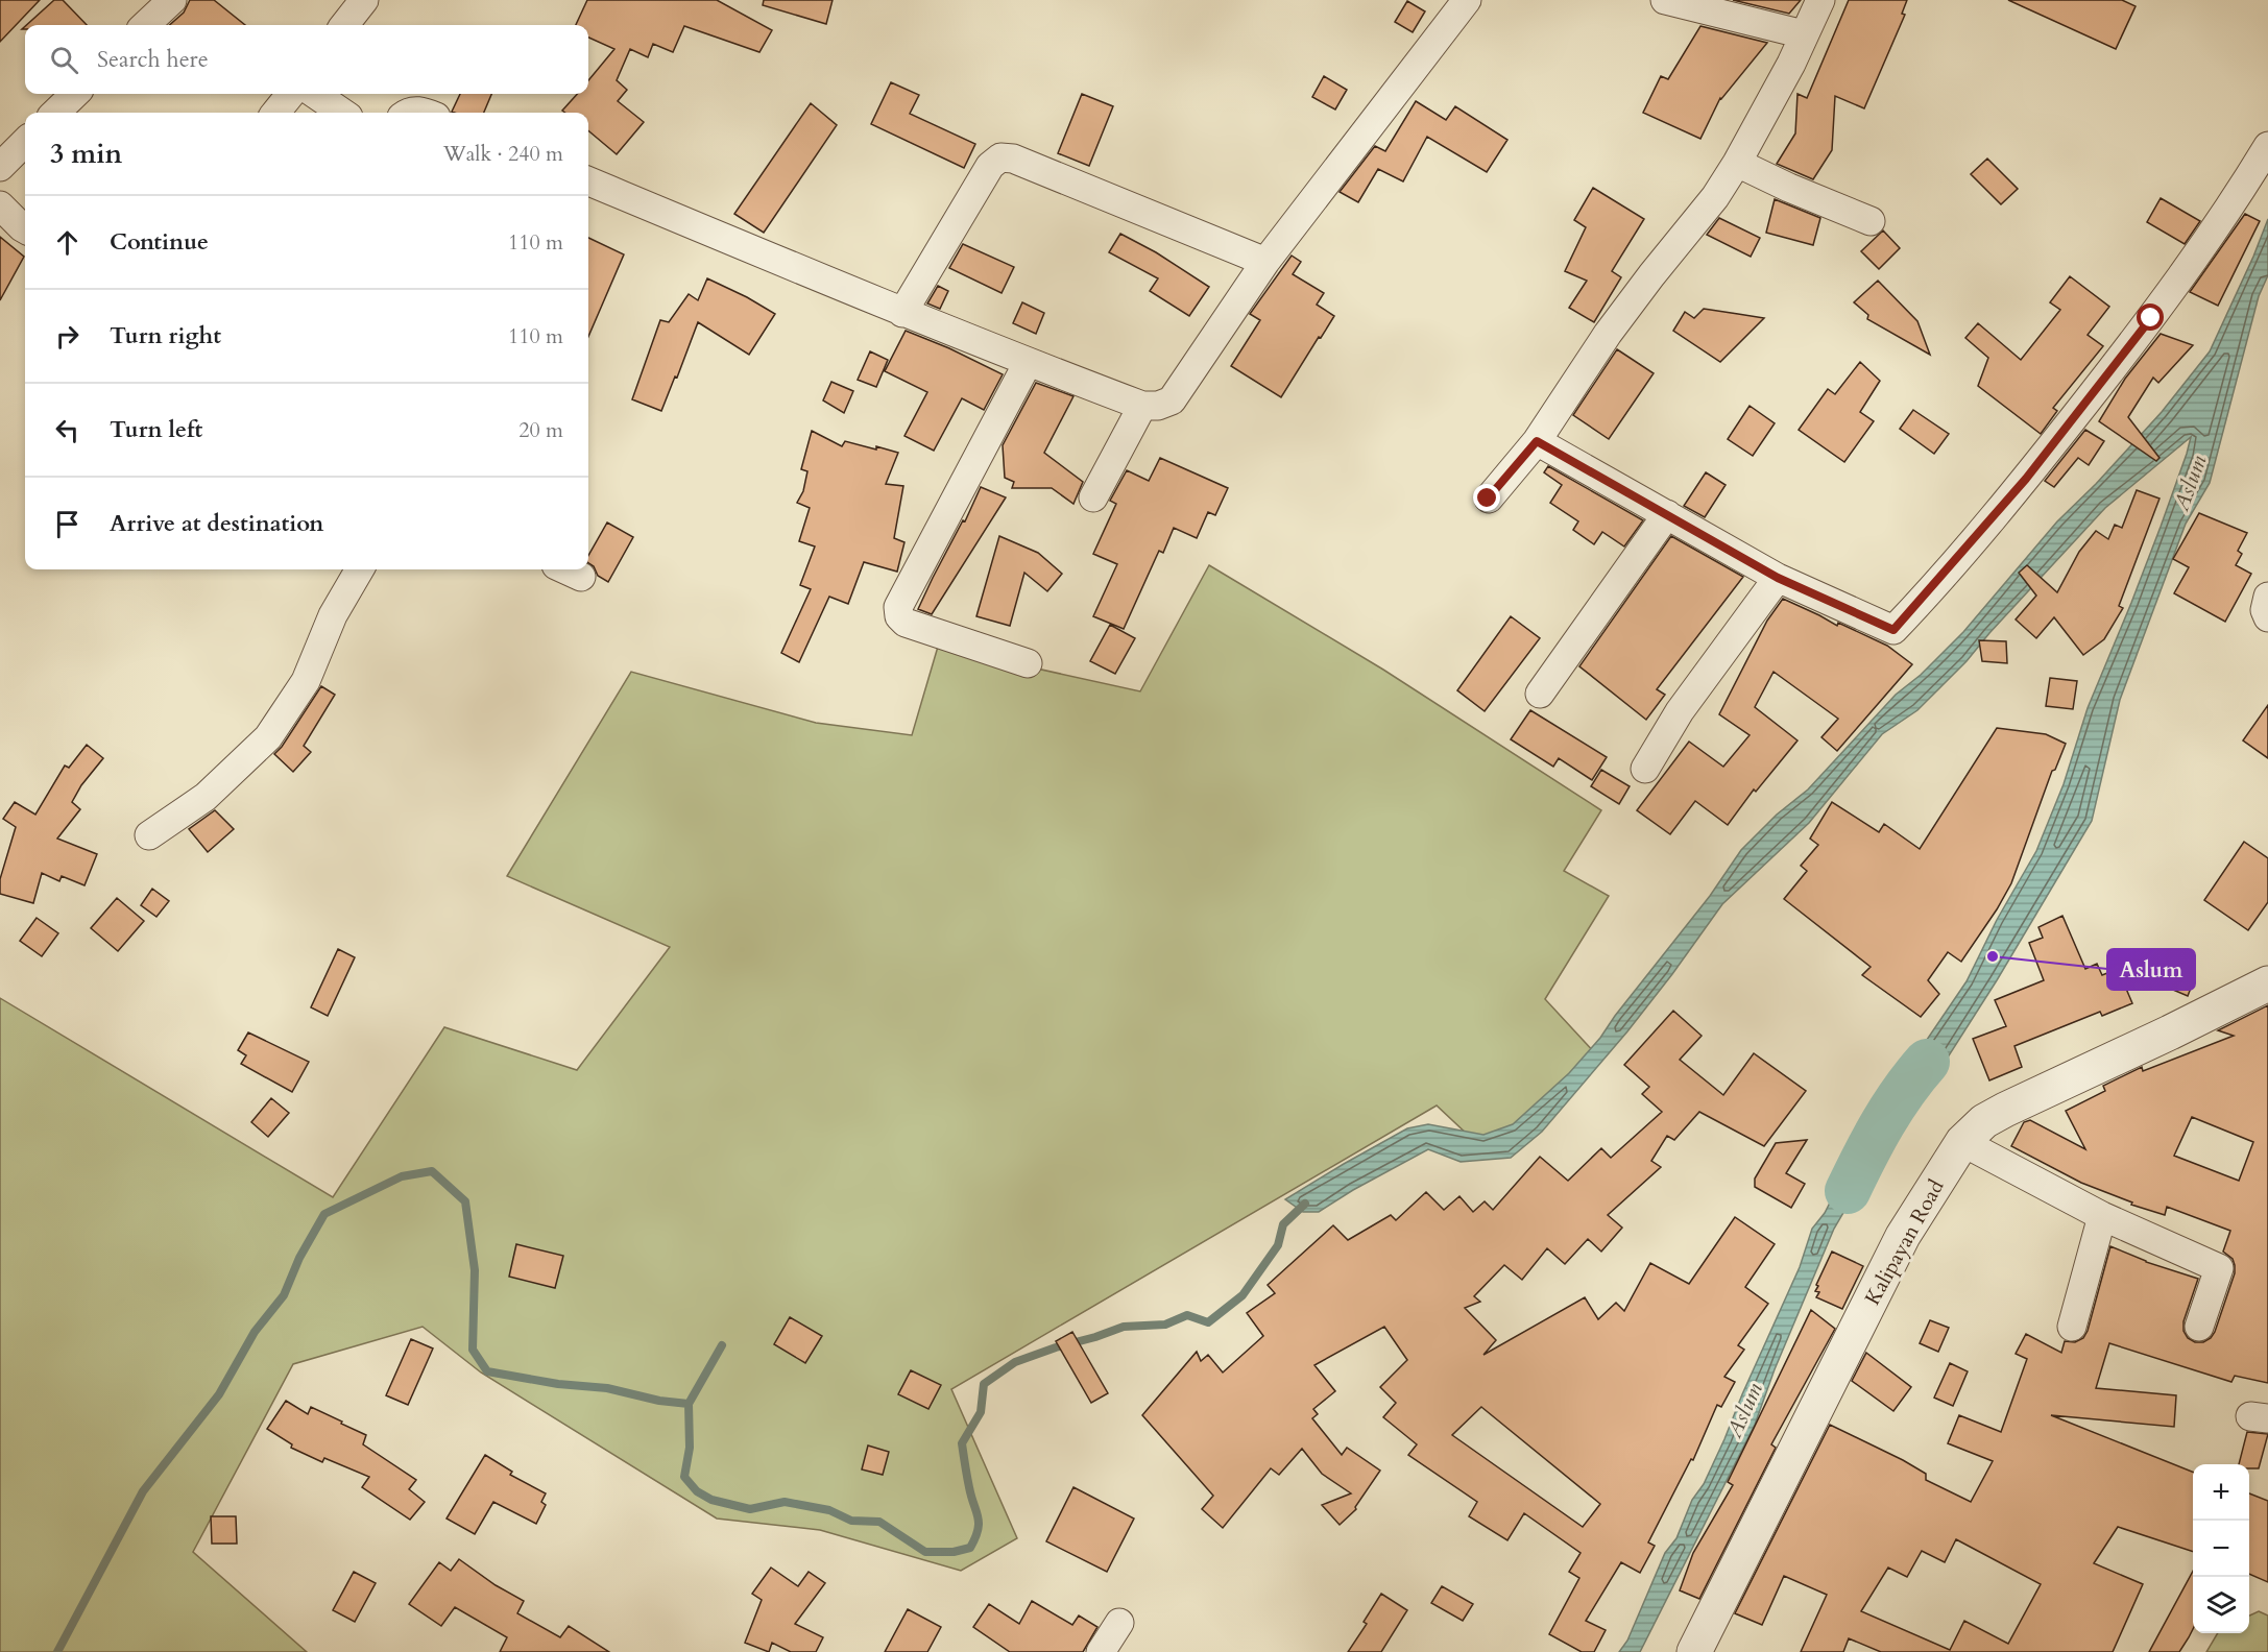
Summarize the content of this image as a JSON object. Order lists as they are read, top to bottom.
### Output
{
  "streets": {
    "street": ["Kalipayan Road"]
  },
  "water": ["Aslum"],
  "places": ["Aslum"],
  "page": {
    "search": "Search here",
    "heading": ["3 min", "Walk · 240 m"],
    "list": [
      ["Continue", "110 m"],
      ["Turn right", "110 m"],
      ["Turn left", "20 m"],
      "Arrive at destination"
    ],
    "map_buttons": ["+", "−"]
  }
}
